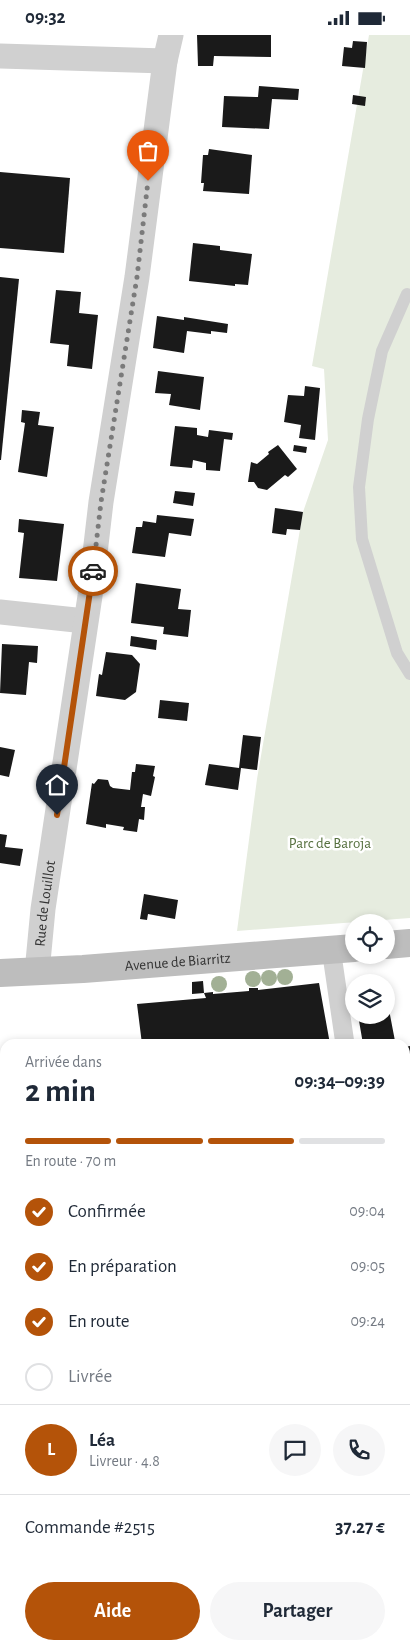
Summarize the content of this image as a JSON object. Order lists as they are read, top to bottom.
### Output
{
  "streets": {
    "main road": ["Avenue de Biarritz"],
    "street": ["Rue de Louillot"]
  },
  "crossings": [
    ["Rue de Louillot", "Avenue de Biarritz"]
  ],
  "parks": ["Parc de Baroja"],
  "page": {
    "status": "09:32",
    "heading": ["2 min", "Arrivée dans", "09:34–09:39"],
    "panel": [
      "Léa",
      "Livreur · 4.8",
      "Commande #2515",
      "37.27 €"
    ],
    "bar": "En route · 70 m",
    "list": [
      ["Confirmée", "09:04"],
      ["En préparation", "09:05"],
      ["En route", "09:24"],
      "Livrée"
    ],
    "round": "L",
    "buttons": ["Aide", "Partager"]
  }
}
